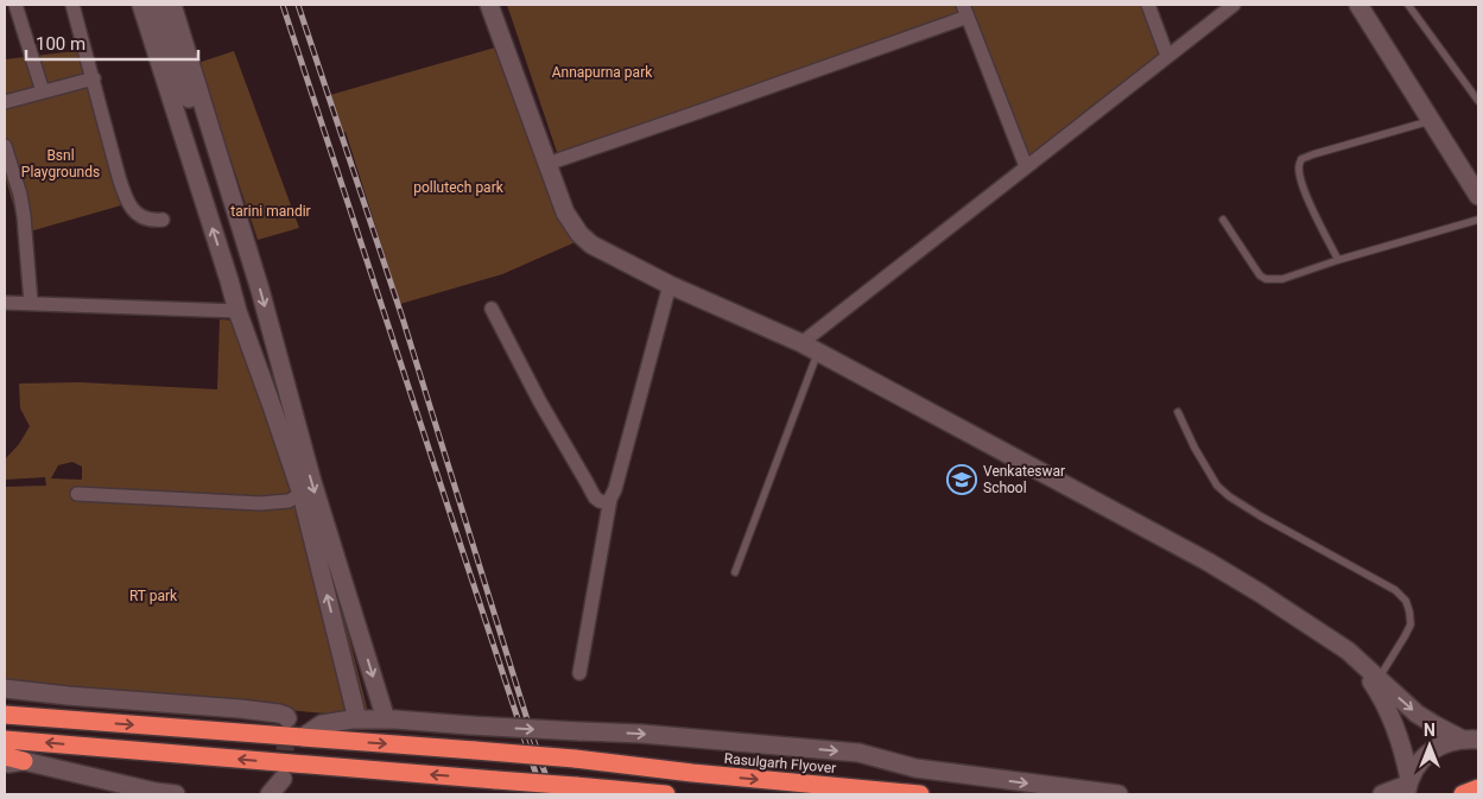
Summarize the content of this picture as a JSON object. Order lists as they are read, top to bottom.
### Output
{
  "streets": {
    "highway": ["Rasulgarh Flyover"]
  },
  "parks": [
    "Annapurna park",
    "Bsnl Playgrounds",
    "pollutech park",
    "tarini mandir",
    "RT park"
  ],
  "places": {
    "school or university": ["Venkateswar School"]
  },
  "scale_bar": "100 m",
  "north": "top"
}
